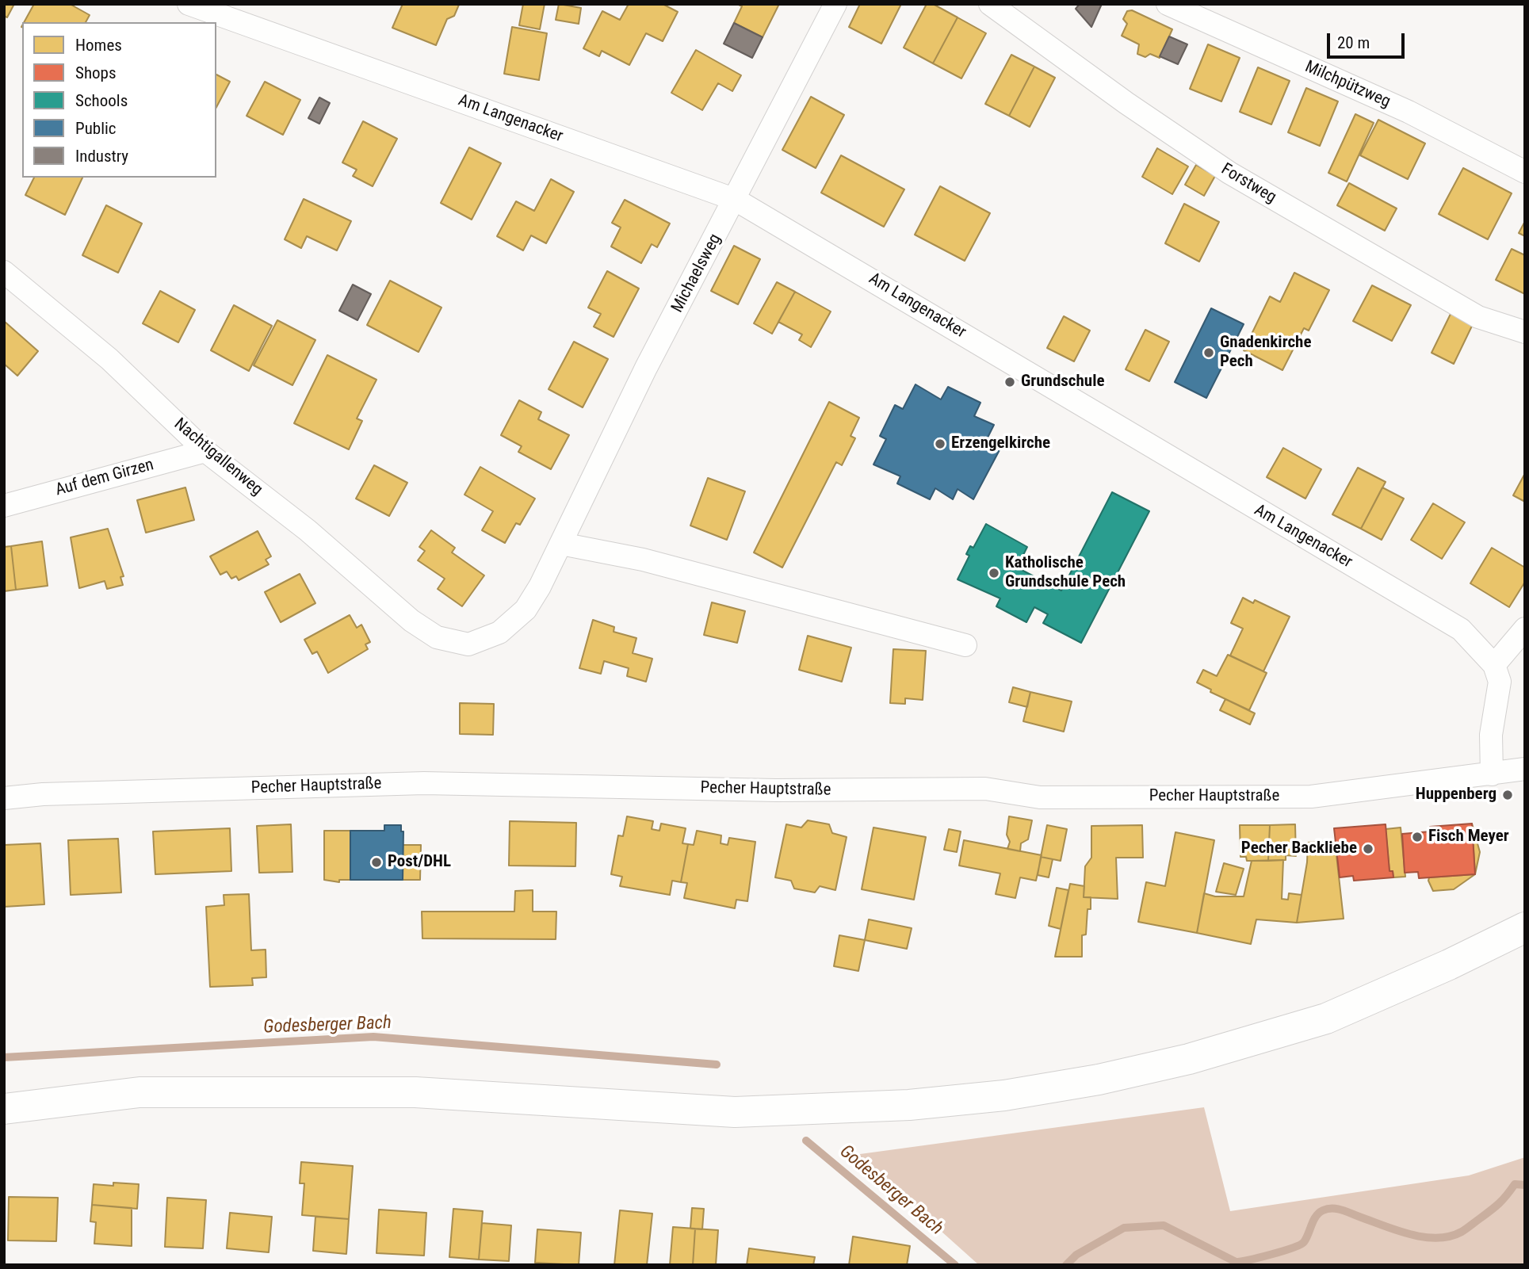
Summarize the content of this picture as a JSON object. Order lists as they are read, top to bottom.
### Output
{
  "streets": {
    "street": [
      "Milchpützweg",
      "Am Langenacker",
      "Forstweg",
      "Michaelsweg",
      "Nachtigallenweg",
      "Auf dem Girzen",
      "Pecher Hauptstraße"
    ]
  },
  "crossings": [
    ["Am Langenacker", "Michaelsweg"],
    ["Michaelsweg", "Nachtigallenweg"],
    ["Nachtigallenweg", "Auf dem Girzen"]
  ],
  "water": ["Godesberger Bach"],
  "places": [
    "Gnadenkirche Pech",
    "Grundschule",
    "Erzengelkirche",
    "Katholische Grundschule Pech",
    "Huppenberg",
    "Fisch Meyer",
    "Pecher Backliebe",
    "Post/DHL"
  ],
  "legend": [
    "Homes",
    "Shops",
    "Schools",
    "Public",
    "Industry"
  ],
  "scale_bar": "20 m"
}
